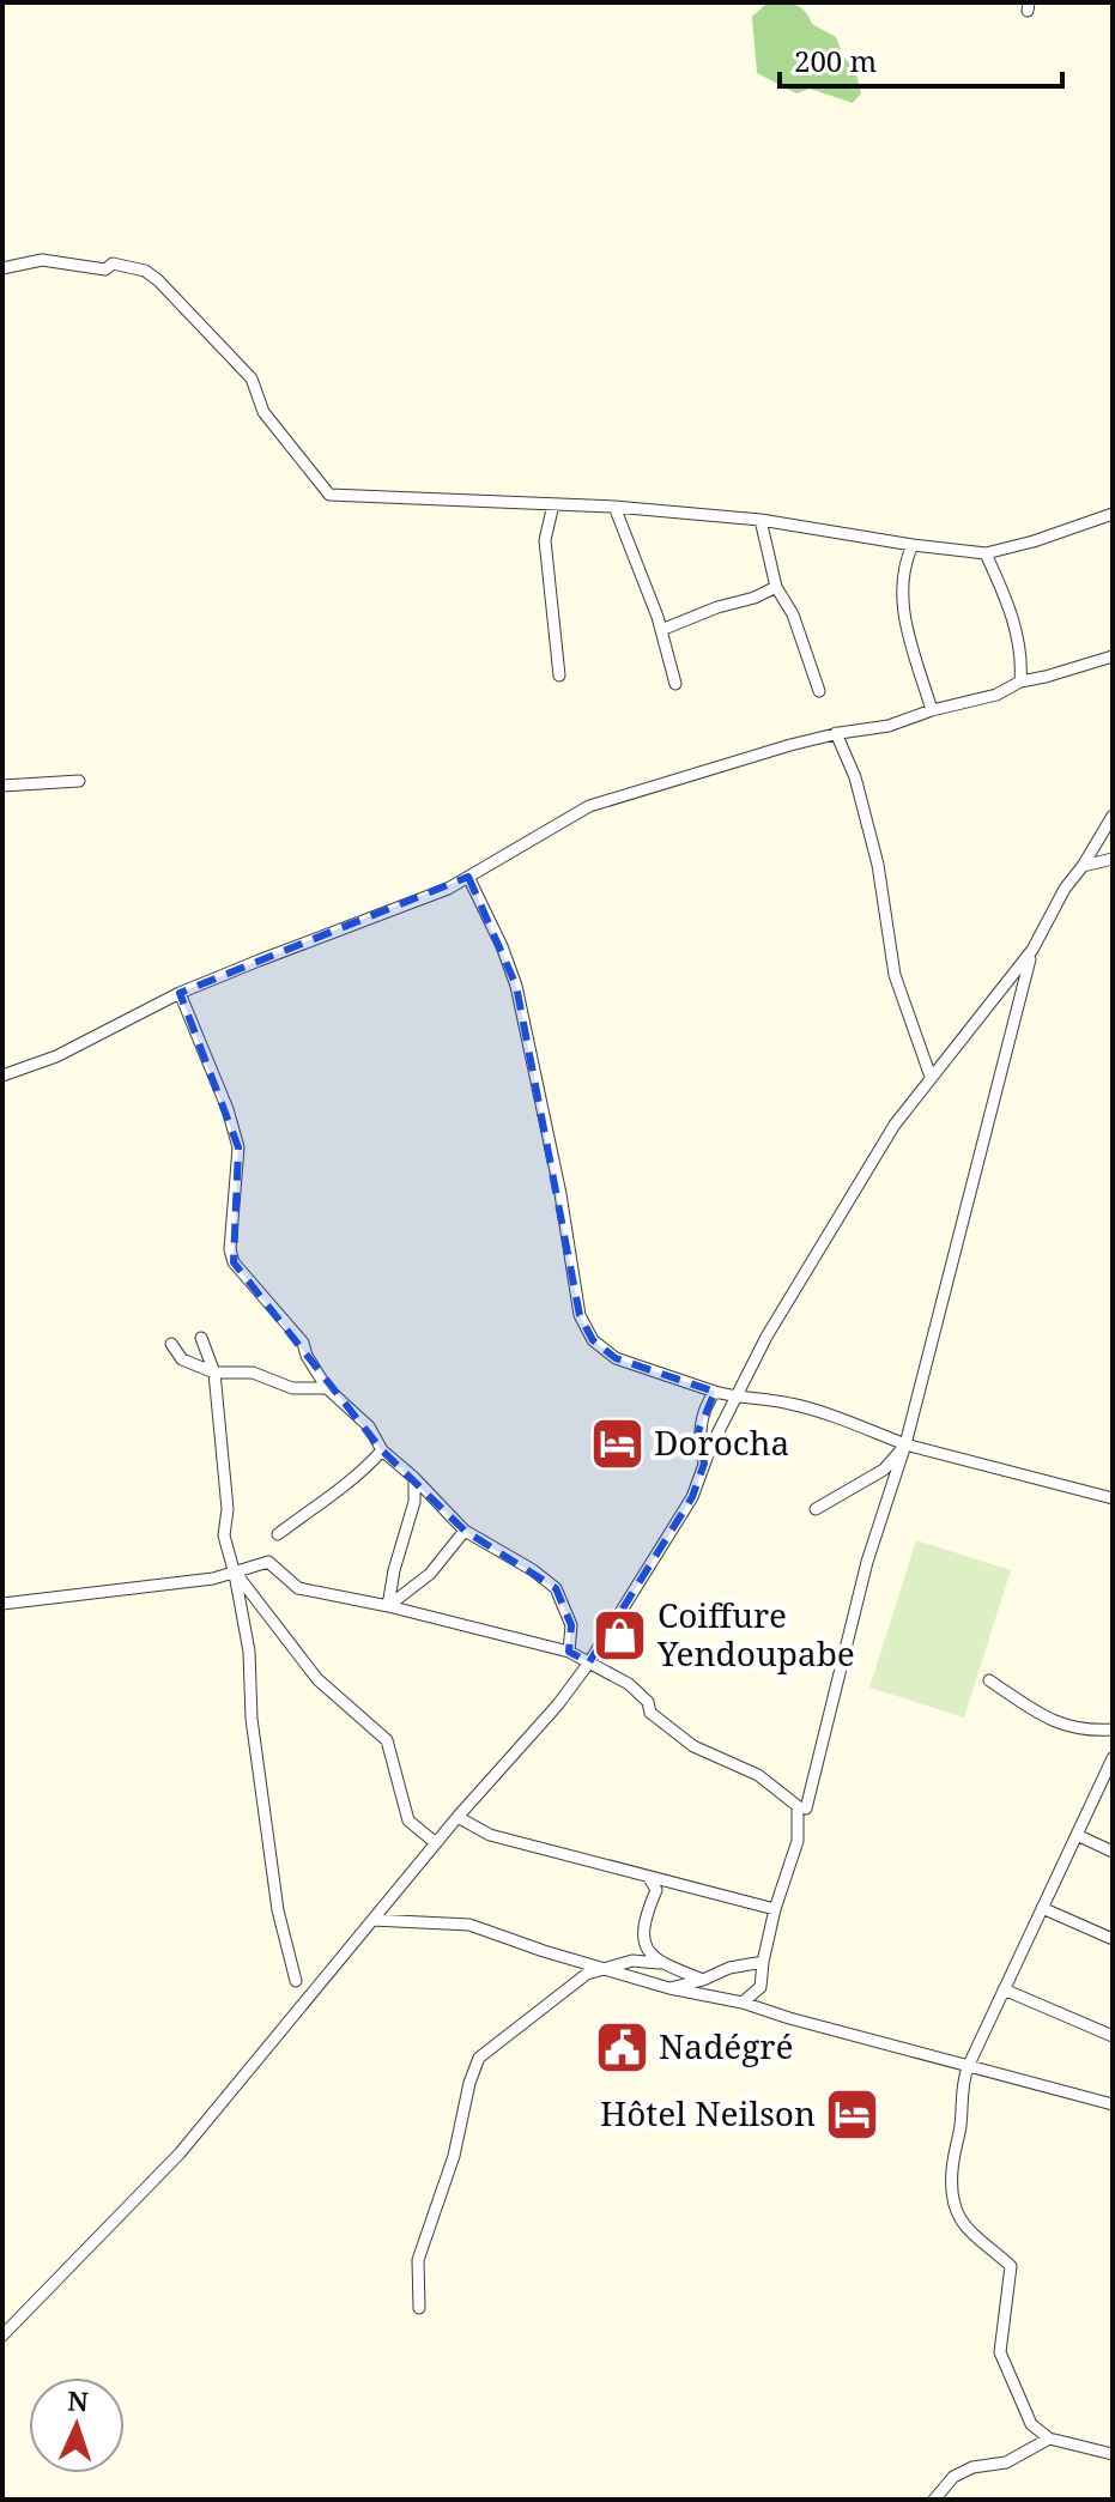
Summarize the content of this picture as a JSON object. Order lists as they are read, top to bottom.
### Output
{
  "places": {
    "hotel": ["Dorocha", "Hôtel Neilson"],
    "shop": ["Coiffure Yendoupabe"],
    "public building": ["Nadégré"]
  },
  "scale_bar": "200 m",
  "north": "top"
}
